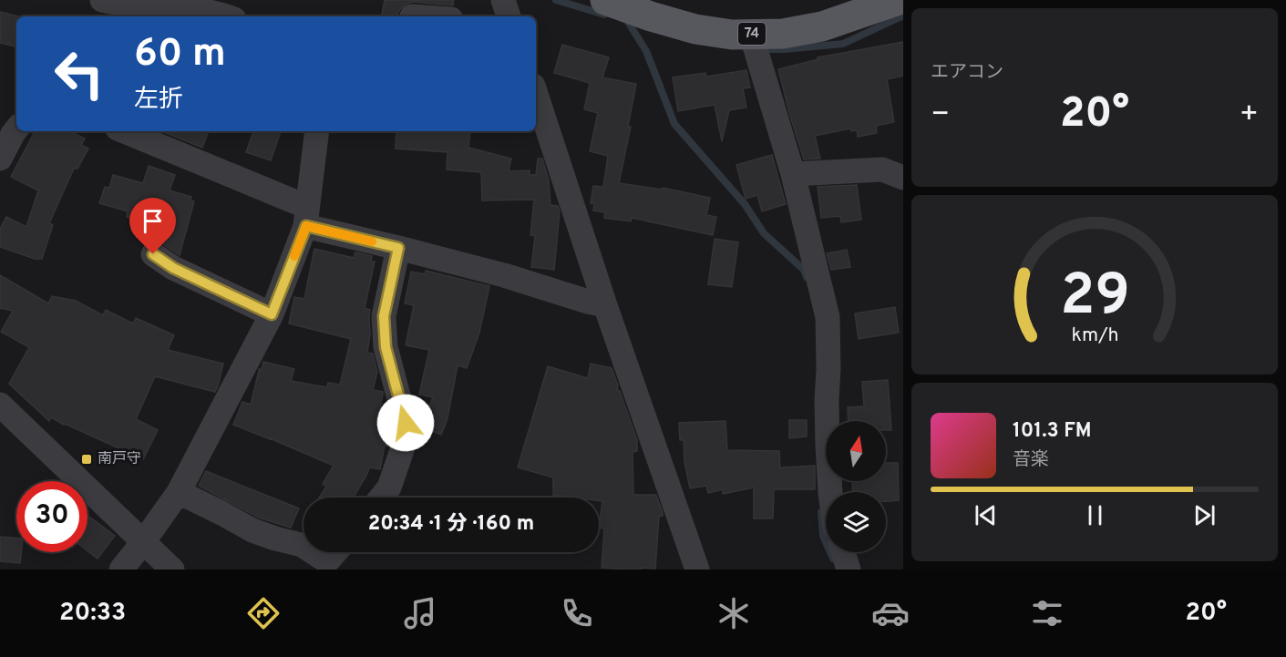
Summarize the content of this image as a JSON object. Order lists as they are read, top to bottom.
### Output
{
  "streets": {
    "main road": ["74"]
  },
  "places": {
    "transit": ["南戸守"]
  },
  "north": "top",
  "page": {
    "tile": "エアコン",
    "turn": ["60 m", "左折"],
    "heat": ["−", "20°", "+"],
    "song": ["101.3 FM", "音楽"],
    "limit": "30",
    "trip": "20:34 · 1 分 · 160 m",
    "tabs": ["20:33", "20°"],
    "gauge": ["29", "km/h"]
  }
}
